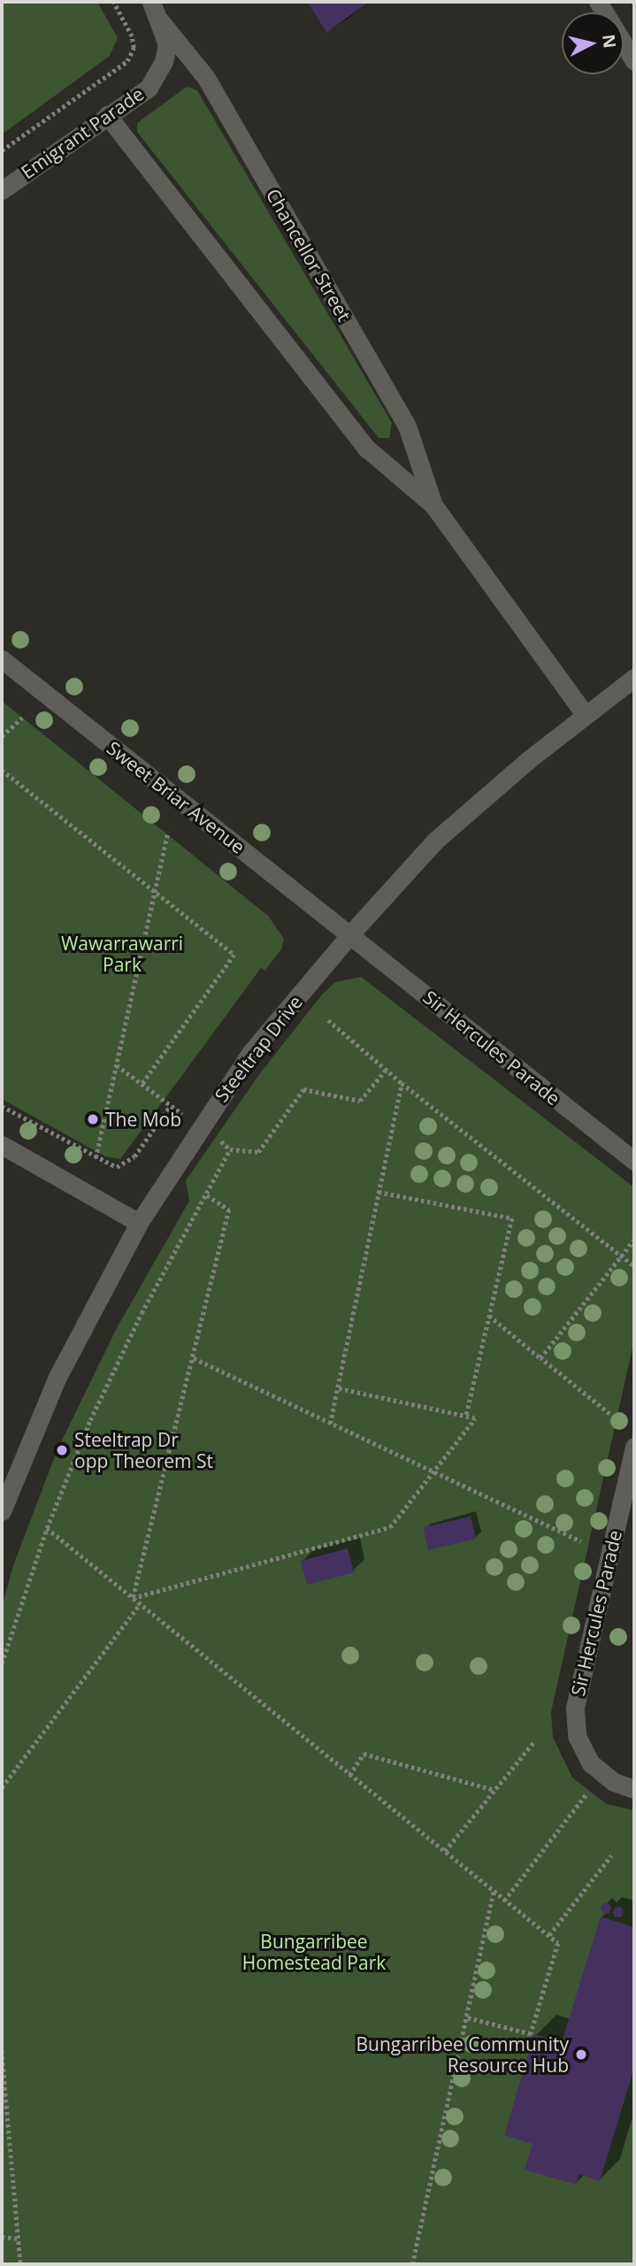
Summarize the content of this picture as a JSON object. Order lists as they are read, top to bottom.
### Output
{
  "streets": {
    "street": [
      "Emigrant Parade",
      "Chancellor Street",
      "Sweet Briar Avenue",
      "Sir Hercules Parade",
      "Steeltrap Drive"
    ]
  },
  "crossings": [
    ["Emigrant Parade", "Chancellor Street"],
    ["Chancellor Street", "Steeltrap Drive"],
    ["Sweet Briar Avenue", "Sir Hercules Parade"],
    ["Sweet Briar Avenue", "Steeltrap Drive"],
    ["Sir Hercules Parade", "Steeltrap Drive"]
  ],
  "parks": ["Wawarrawarri Park", "Bungarribee Homestead Park"],
  "places": ["The Mob", "Steeltrap Dr opp Theorem St", "Bungarribee Community Resource Hub"],
  "north": "right"
}
